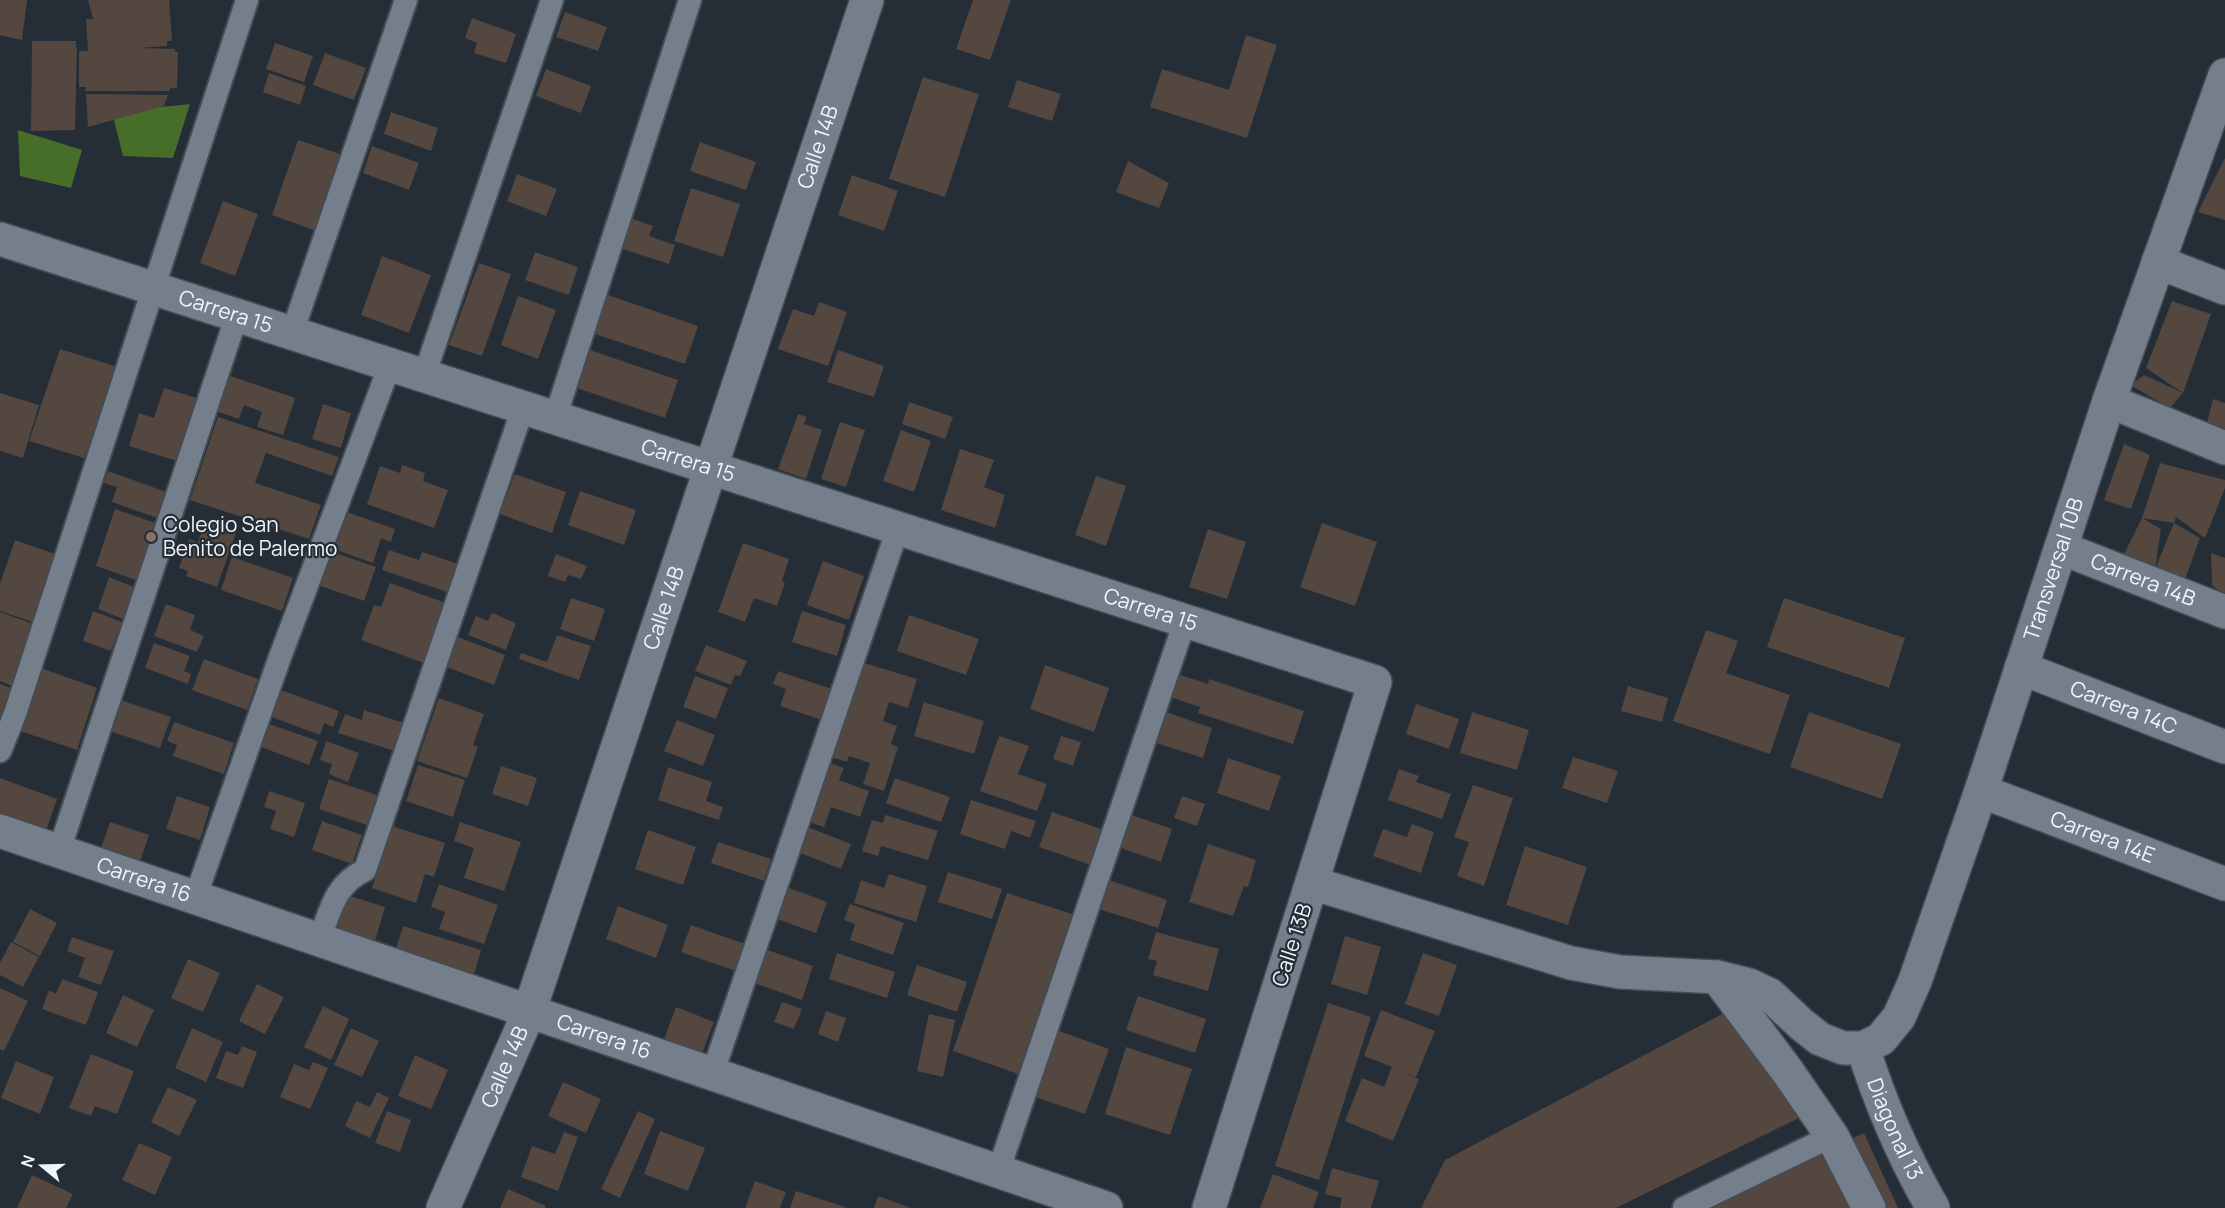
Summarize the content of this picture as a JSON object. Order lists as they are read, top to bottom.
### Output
{
  "streets": {
    "street": [
      "Calle 14B",
      "Carrera 15",
      "Transversal 10B",
      "Carrera 14B",
      "Carrera 14C",
      "Carrera 14E",
      "Carrera 16",
      "Calle 13B",
      "Diagonal 13"
    ]
  },
  "crossings": [
    ["Calle 14B", "Carrera 15"],
    ["Calle 14B", "Carrera 16"],
    ["Carrera 15", "Calle 13B"],
    ["Transversal 10B", "Carrera 14B"],
    ["Transversal 10B", "Carrera 14C"],
    ["Transversal 10B", "Carrera 14E"],
    ["Transversal 10B", "Diagonal 13"]
  ],
  "places": ["Colegio San Benito de Palermo"],
  "north": "left"
}
